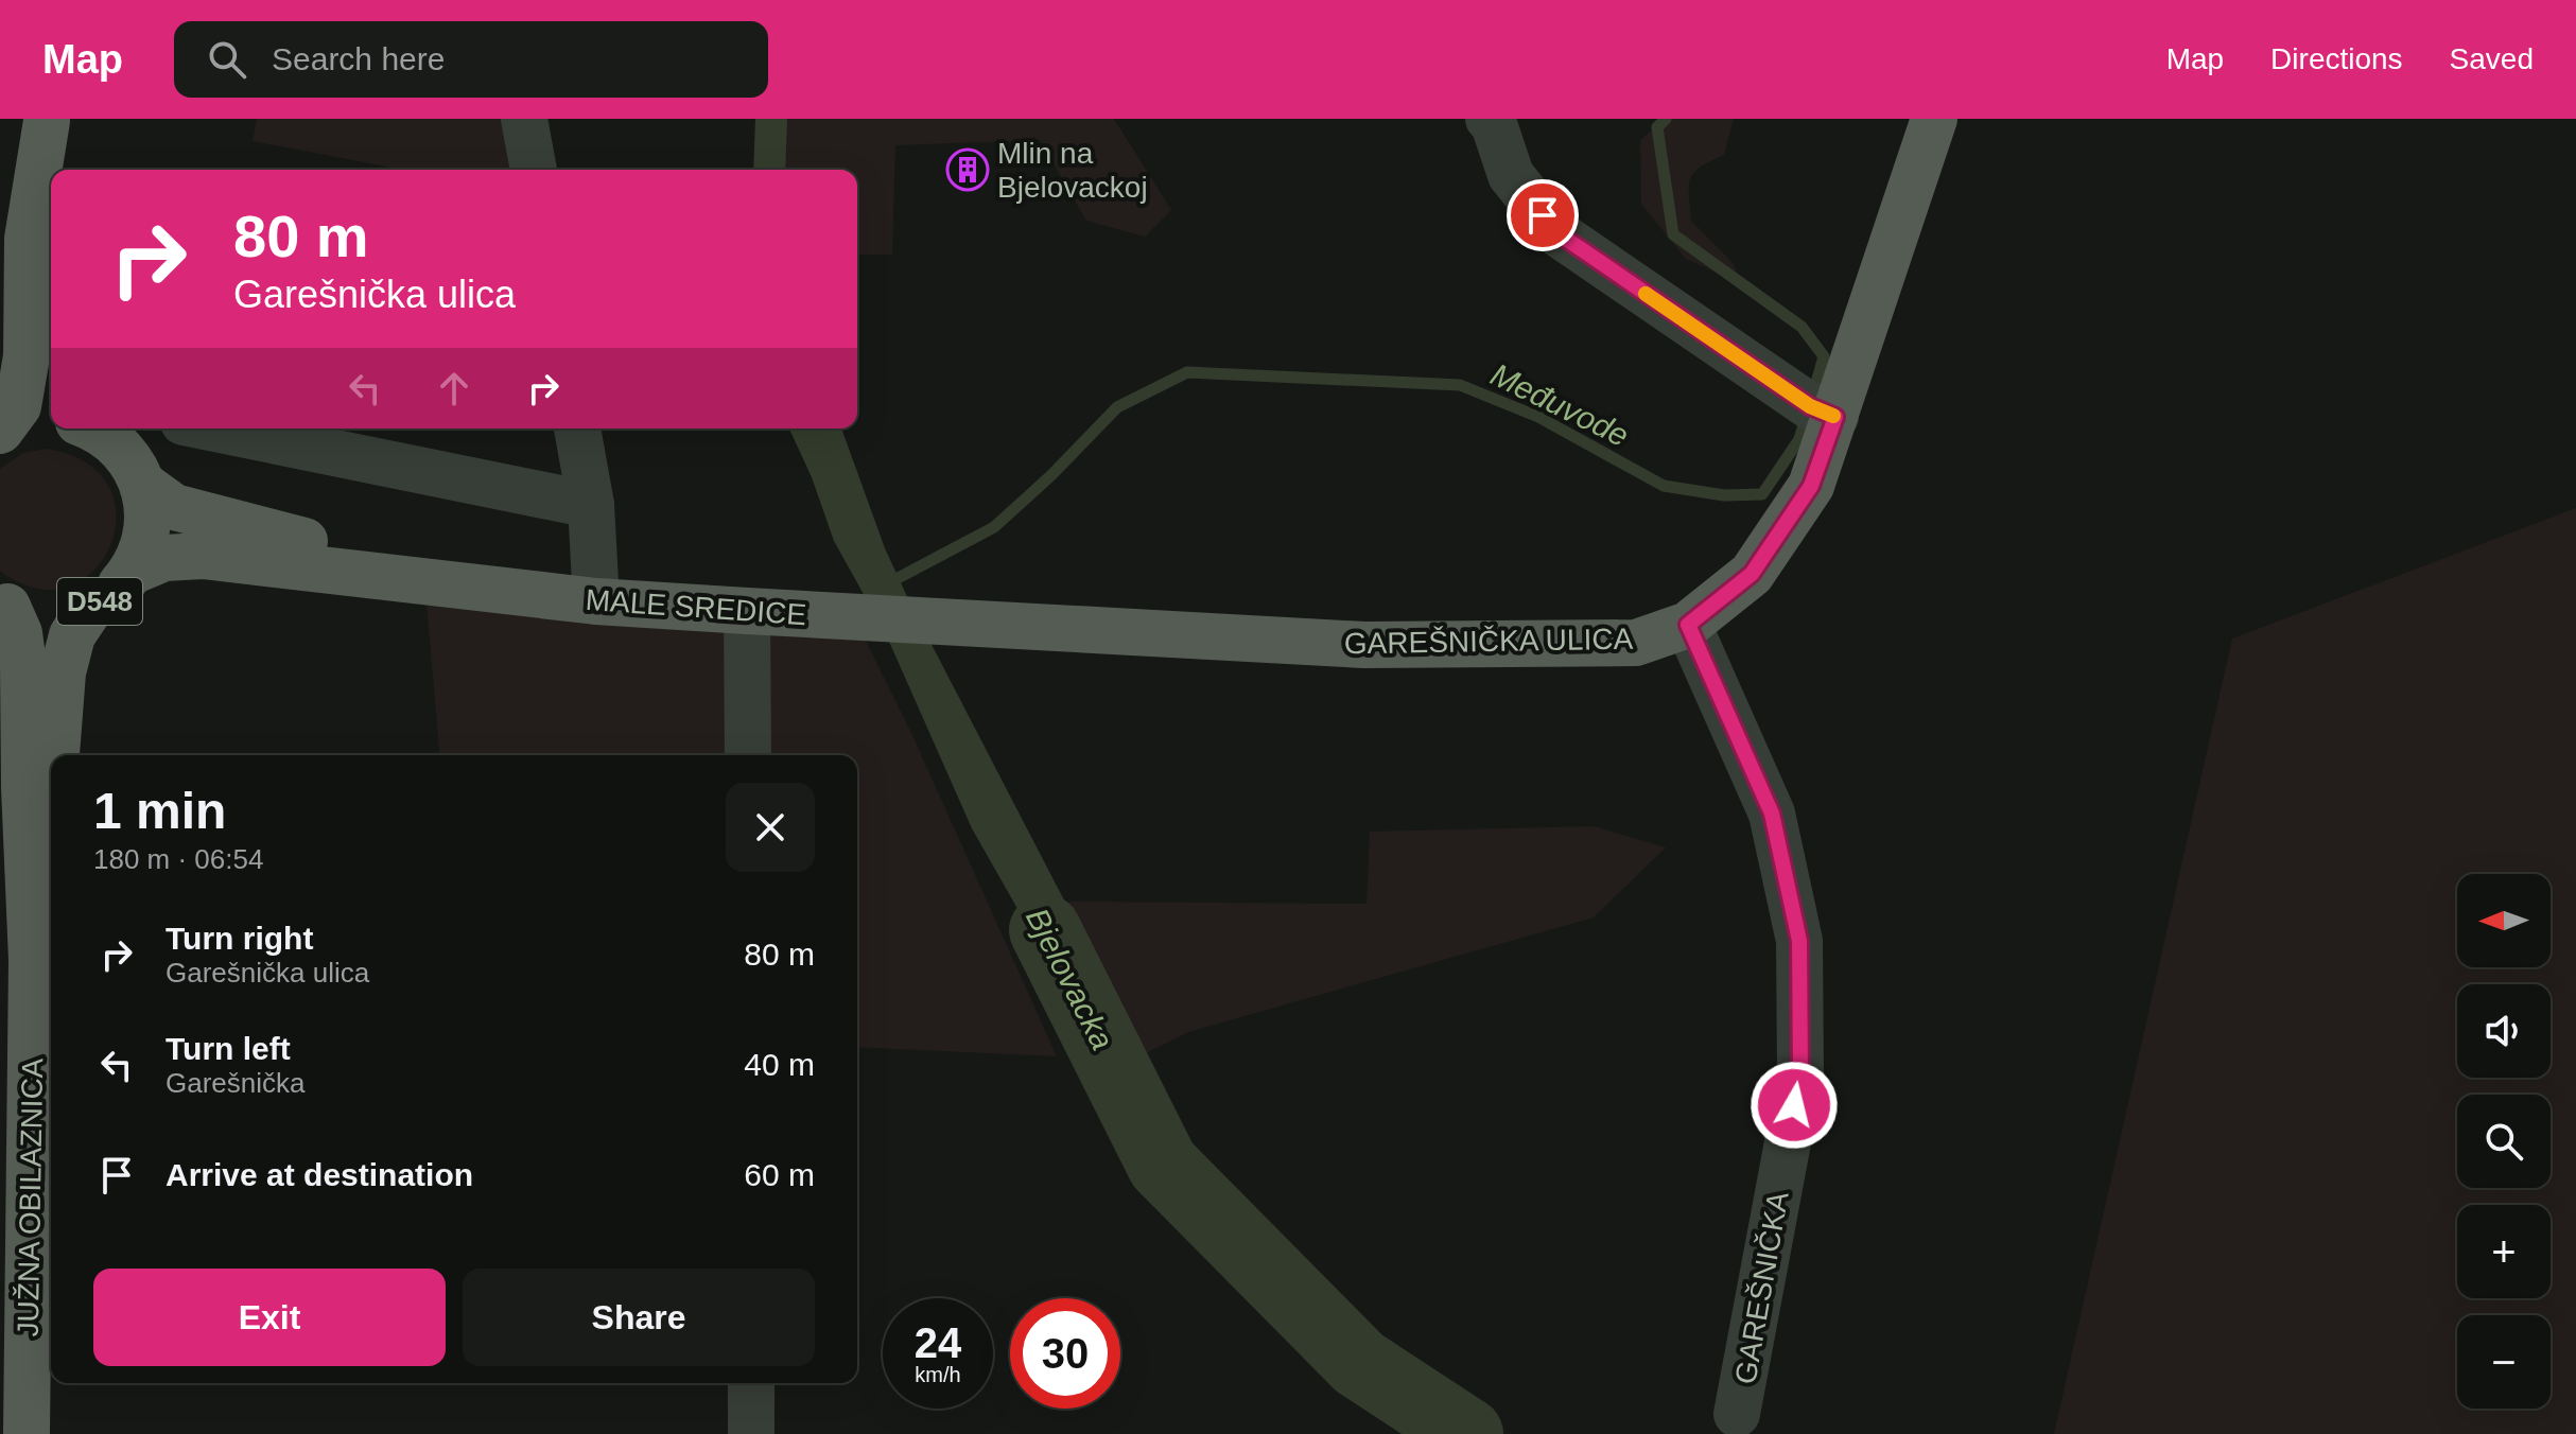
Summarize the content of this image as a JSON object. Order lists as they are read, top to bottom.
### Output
{
  "streets": {
    "main road": [
      "D548",
      "MALE SREDICE",
      "GAREŠNIČKA ULICA",
      "JUŽNA OBILAZNICA"
    ],
    "street": ["GAREŠNIČKA"]
  },
  "crossings": [
    ["D548", "MALE SREDICE"],
    ["D548", "JUŽNA OBILAZNICA"],
    ["MALE SREDICE", "GAREŠNIČKA ULICA"],
    ["GAREŠNIČKA ULICA", "GAREŠNIČKA"]
  ],
  "water": ["Međuvode", "Bjelovacka"],
  "places": {
    "building": ["Mlin na Bjelovackoj"]
  },
  "north": "left",
  "page": {
    "header": "Map",
    "search": "Search here",
    "nav": ["Map", "Directions", "Saved"],
    "turn": ["80 m", "Garešnička ulica"],
    "heading": ["1 min", "180 m · 06:54"],
    "map_buttons": ["+", "−"],
    "list": [
      {
        "name": "Turn right",
        "note": "Garešnička ulica",
        "value": "80 m"
      },
      {
        "name": "Turn left",
        "note": "Garešnička",
        "value": "40 m"
      },
      {
        "name": "Arrive at destination",
        "value": "60 m"
      }
    ],
    "buttons": ["Exit", "Share"],
    "speed": "24 km/h",
    "limit": "30"
  }
}
